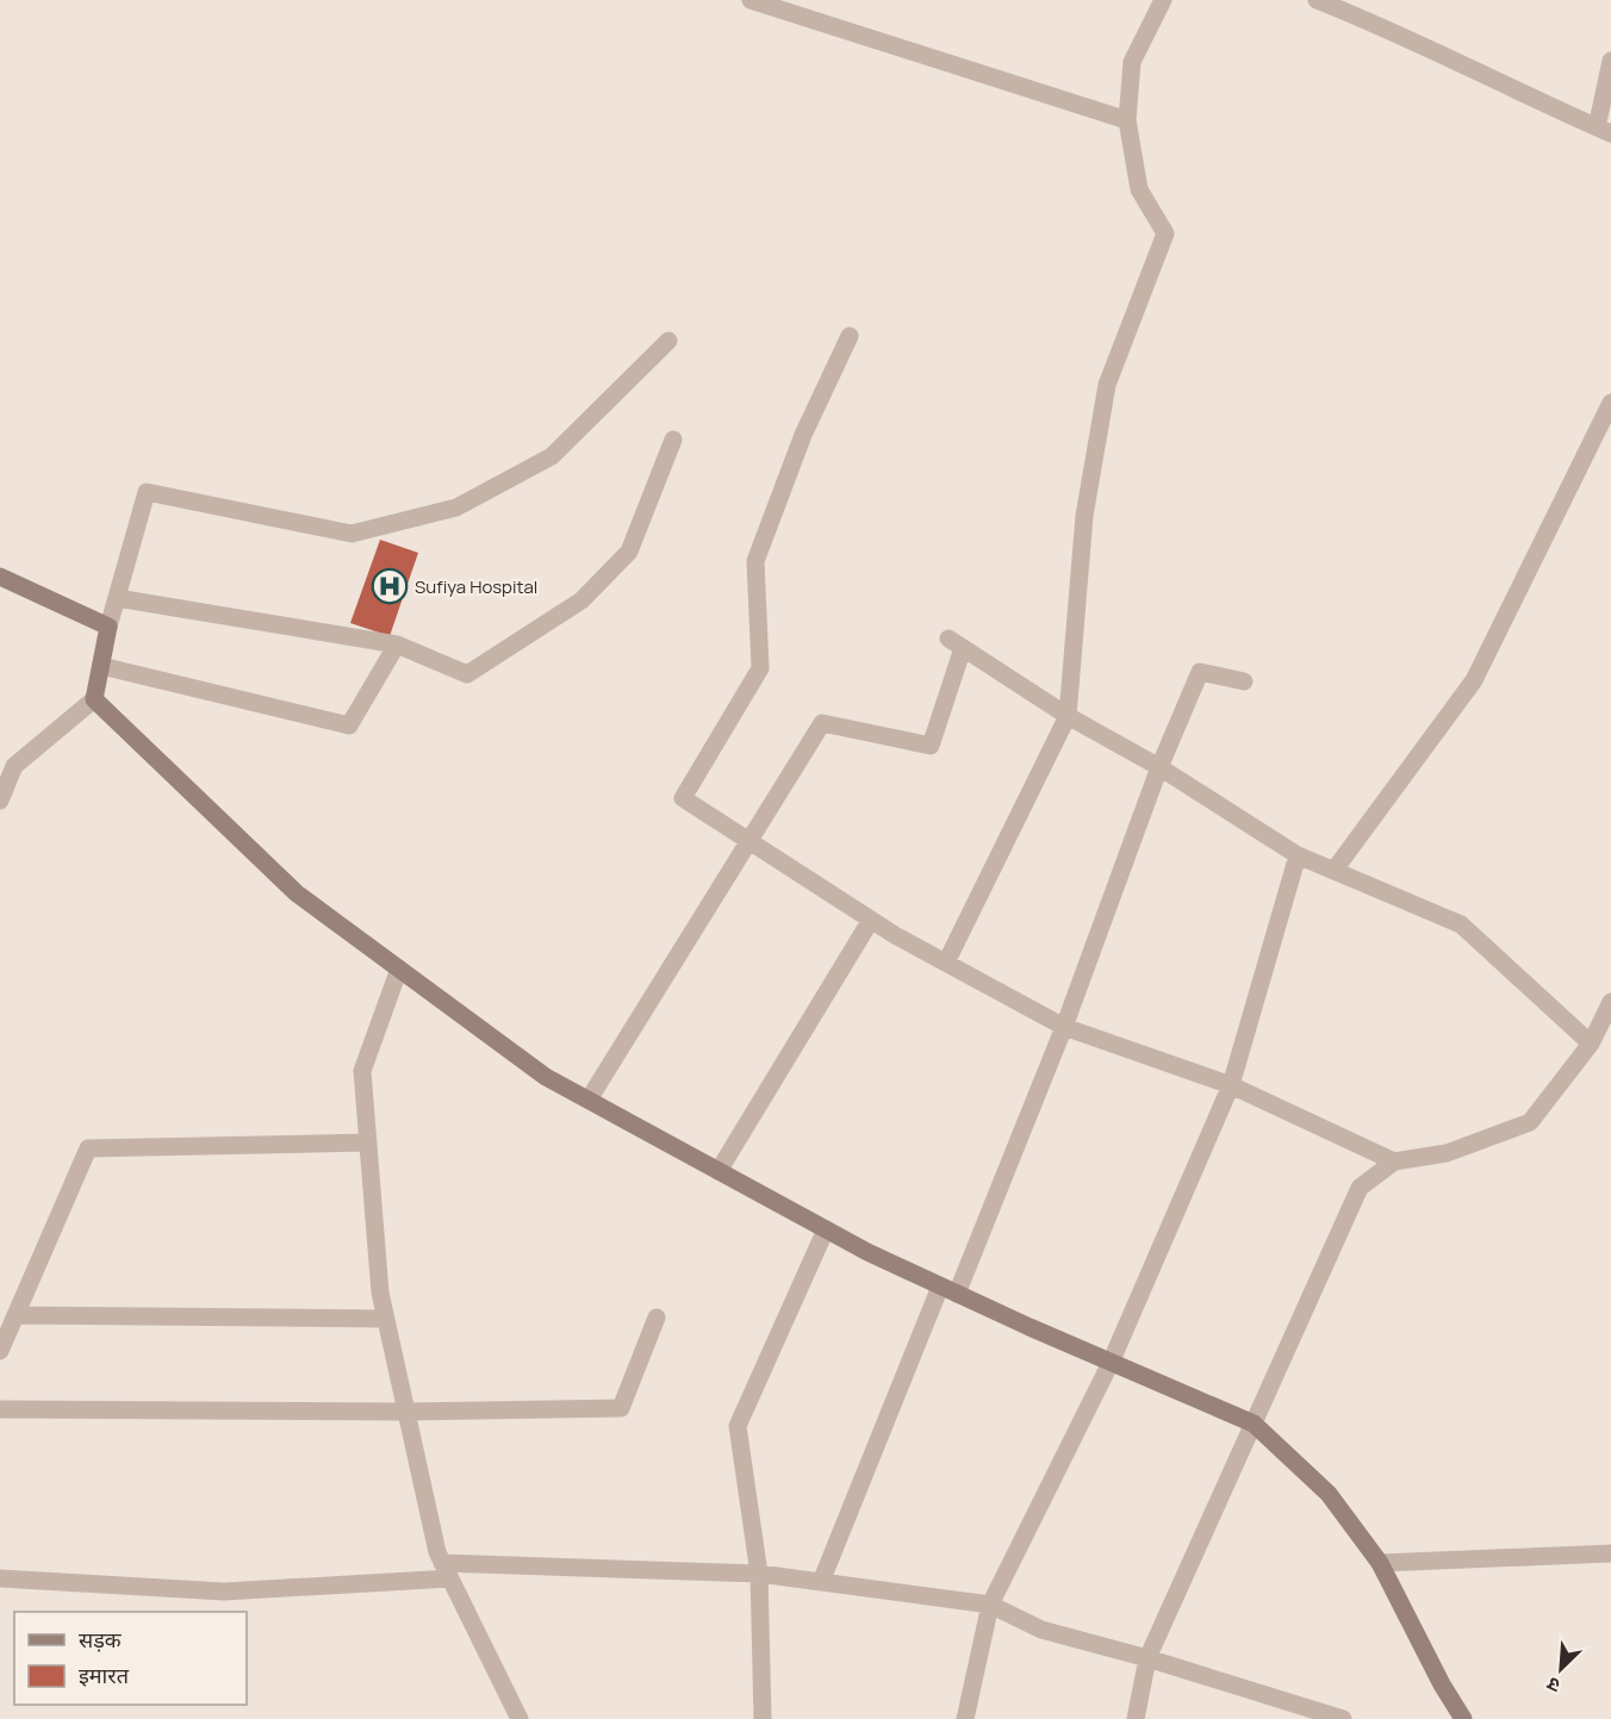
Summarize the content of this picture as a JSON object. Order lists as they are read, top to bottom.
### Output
{
  "places": {
    "hospital": ["Sufiya Hospital"]
  },
  "legend": ["सड़क", "इमारत"],
  "north": "bottom left"
}
